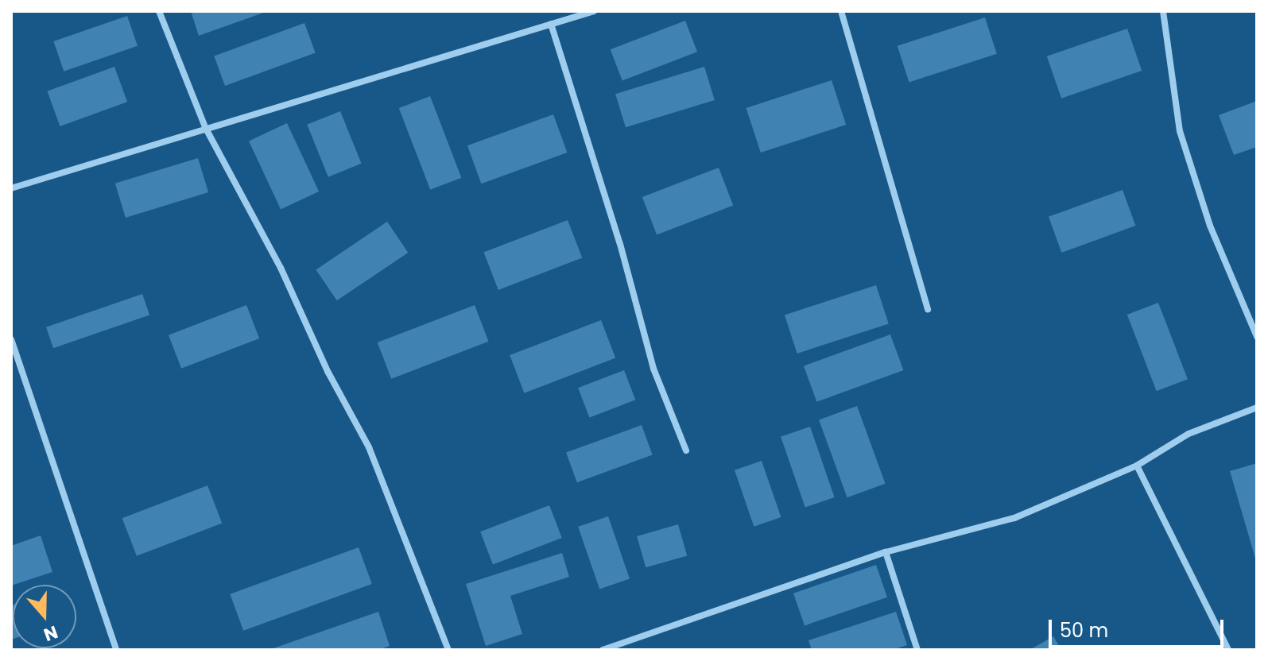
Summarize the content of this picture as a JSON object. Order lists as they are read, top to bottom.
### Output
{
  "scale_bar": "50 m",
  "north": "bottom"
}
